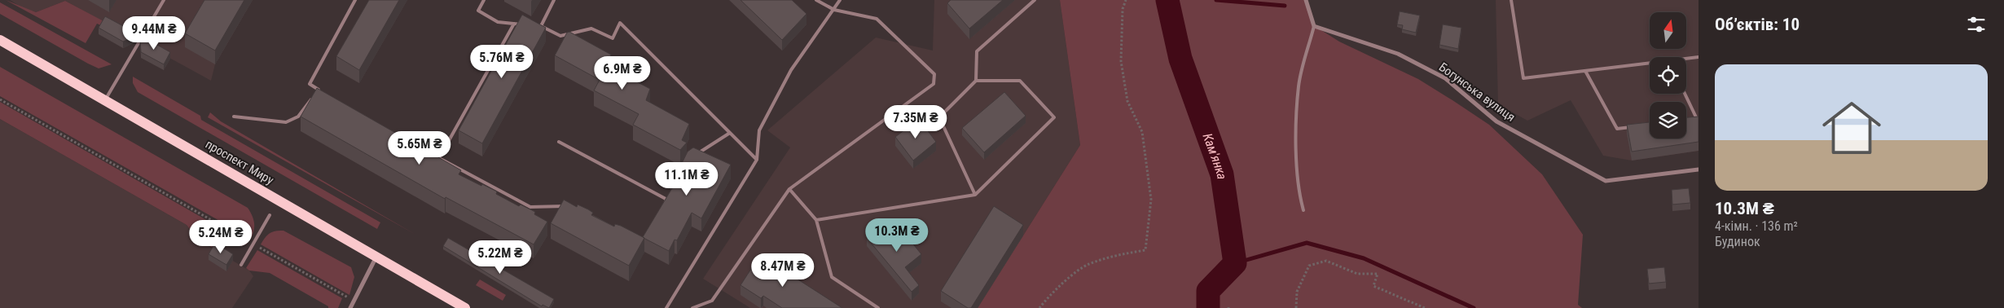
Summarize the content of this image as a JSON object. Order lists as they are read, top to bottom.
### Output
{
  "streets": {
    "main road": ["проспект Миру"],
    "street": ["Богунська вулиця"]
  },
  "water": ["Кам'янка"],
  "north": "top",
  "page": {
    "heading": "Об’єктів: 10",
    "price": [
      "9.44M ₴",
      "5.76M ₴",
      "6.9M ₴",
      "7.35M ₴",
      "5.65M ₴",
      "11.1M ₴",
      "10.3M ₴",
      "5.24M ₴",
      "5.22M ₴",
      "8.47M ₴"
    ],
    "list": [
      {
        "name": "10.3M ₴",
        "note": "4-кімн. · 136 m² · Будинок"
      }
    ]
  }
}
